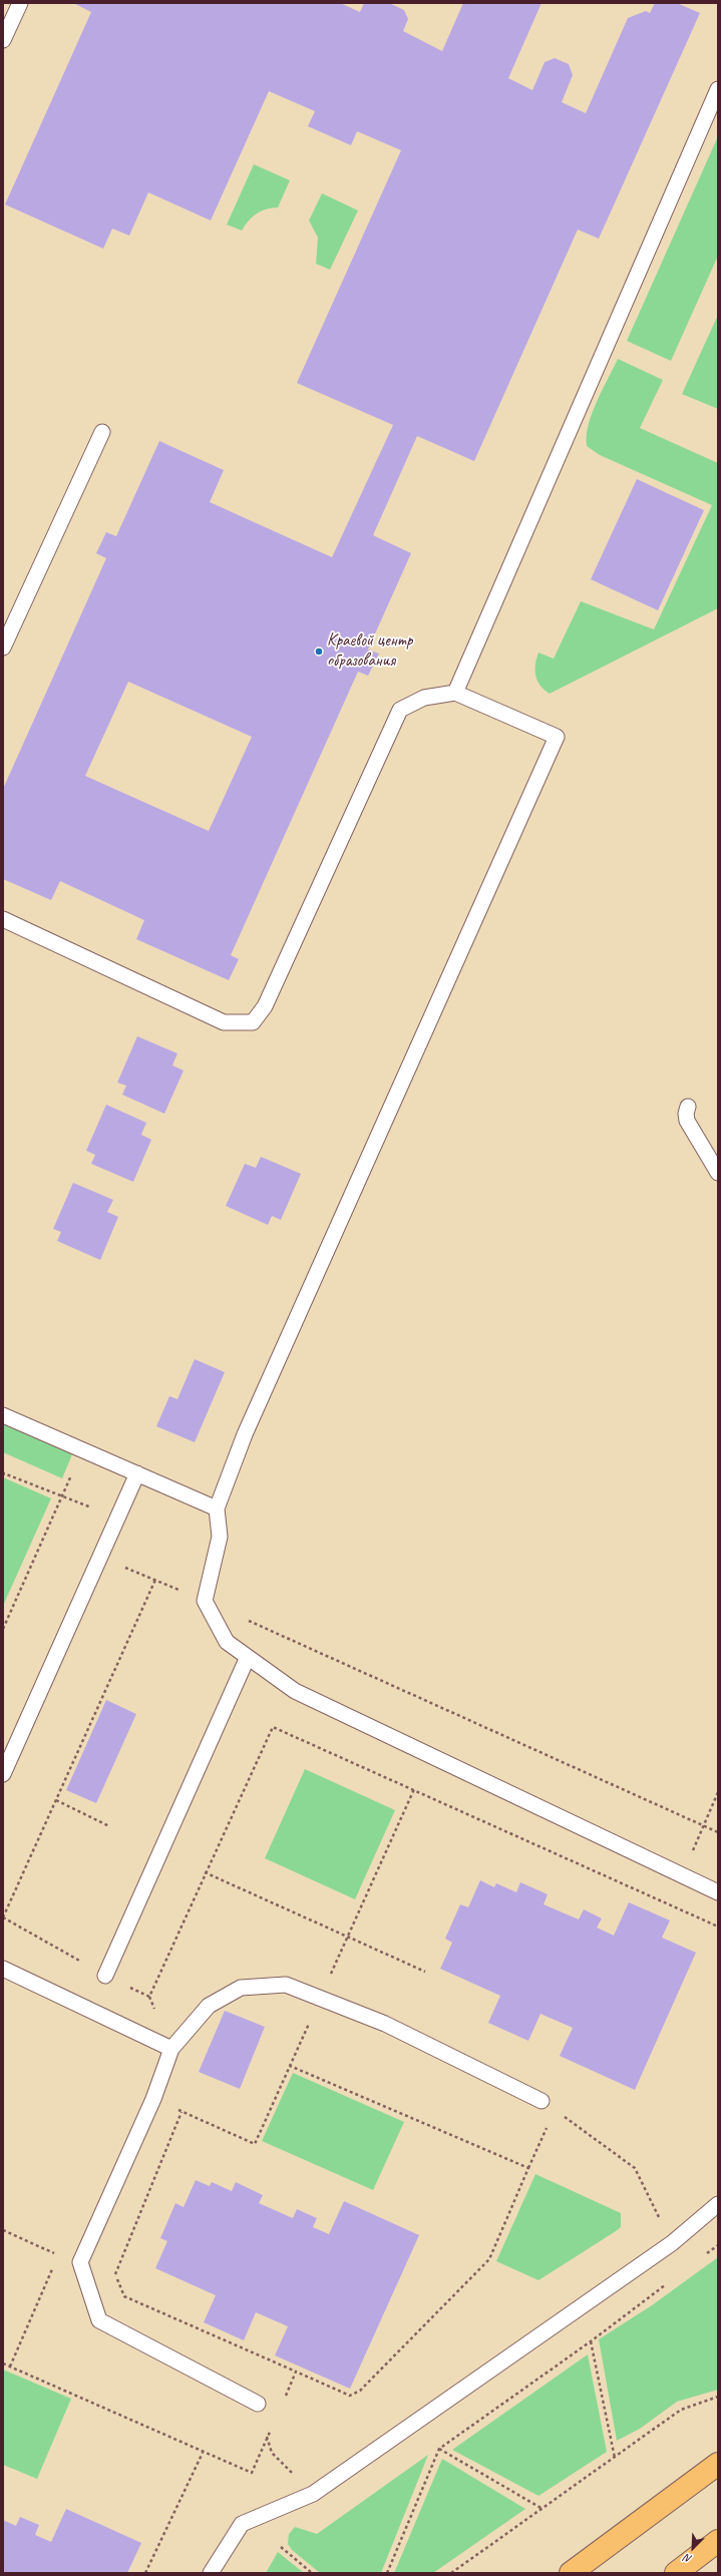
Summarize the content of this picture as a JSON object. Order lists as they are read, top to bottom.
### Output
{
  "places": ["Краевой центр образования"],
  "north": "bottom left"
}
